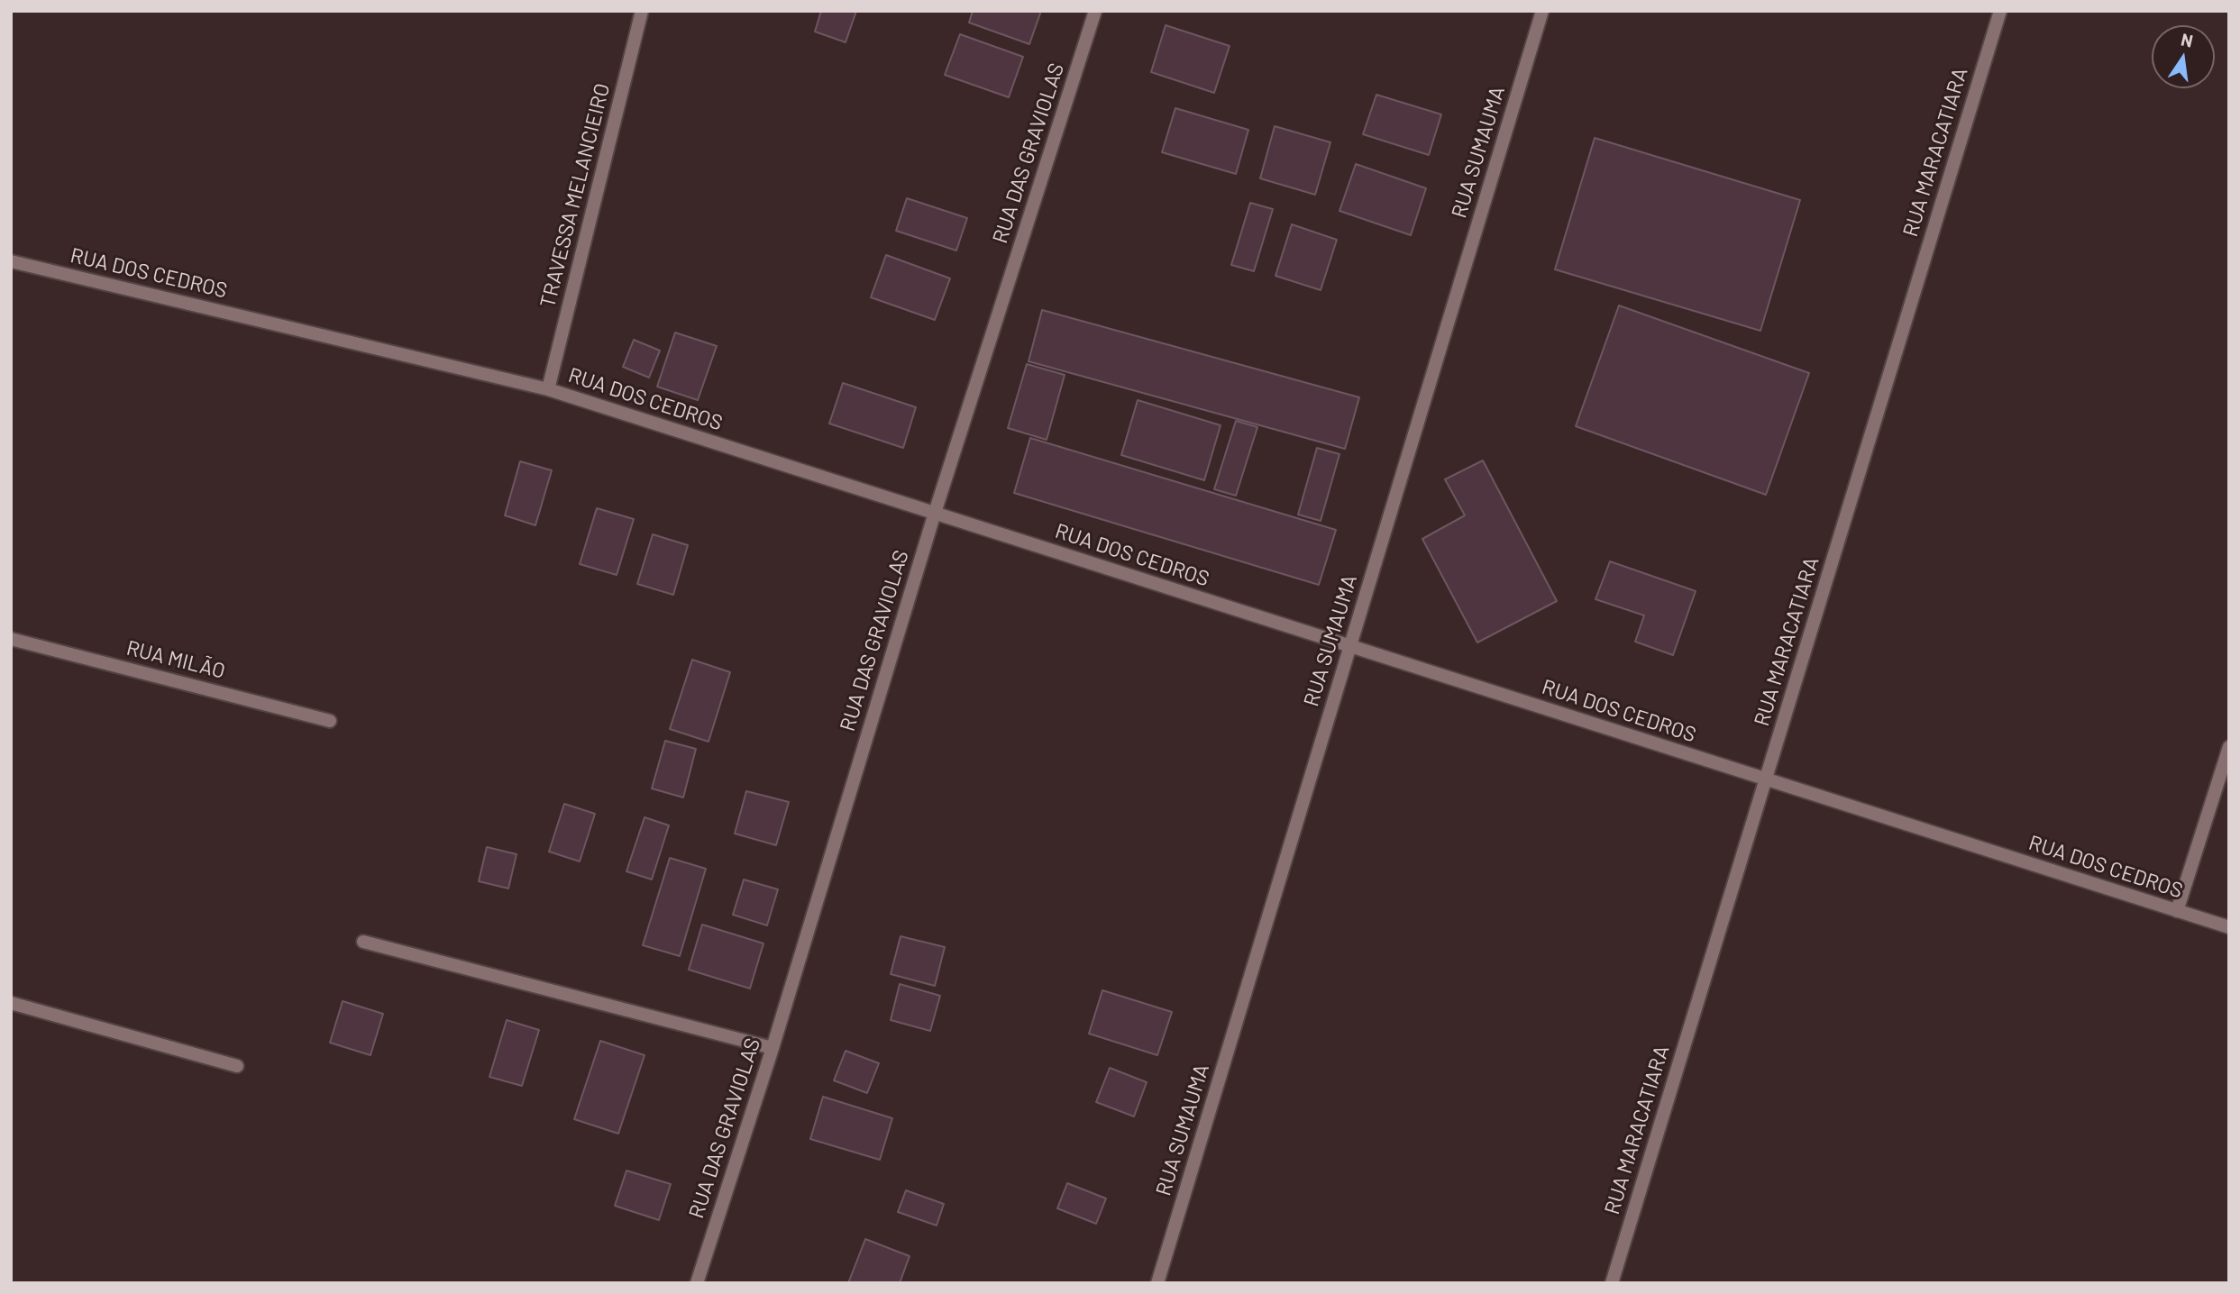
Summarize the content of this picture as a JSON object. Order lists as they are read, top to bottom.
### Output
{
  "streets": {
    "street": [
      "RUA SUMAUMA",
      "RUA MARACATIARA",
      "RUA DAS GRAVIOLAS",
      "TRAVESSA MELANCIEIRO",
      "RUA DOS CEDROS",
      "RUA MILÃO"
    ]
  },
  "crossings": [
    ["RUA SUMAUMA", "RUA DOS CEDROS"],
    ["RUA MARACATIARA", "RUA DOS CEDROS"],
    ["RUA DAS GRAVIOLAS", "RUA DOS CEDROS"],
    ["TRAVESSA MELANCIEIRO", "RUA DOS CEDROS"]
  ],
  "north": "top"
}
